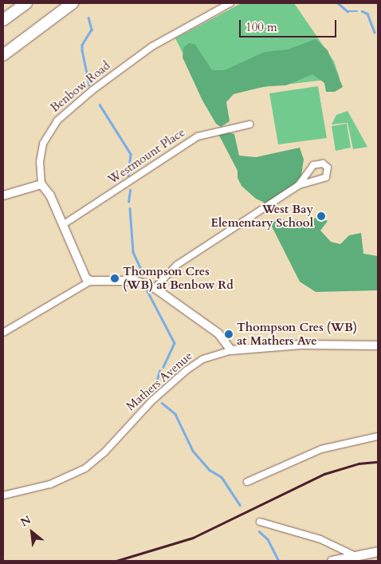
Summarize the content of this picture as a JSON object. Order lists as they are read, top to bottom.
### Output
{
  "streets": {
    "street": ["Benbow Road", "Westmount Place", "Mathers Avenue"]
  },
  "places": ["West Bay Elementary School", "Thompson Cres (WB) at Benbow Rd", "Thompson Cres (WB) at Mathers Ave"],
  "scale_bar": "100 m",
  "north": "top left"
}
